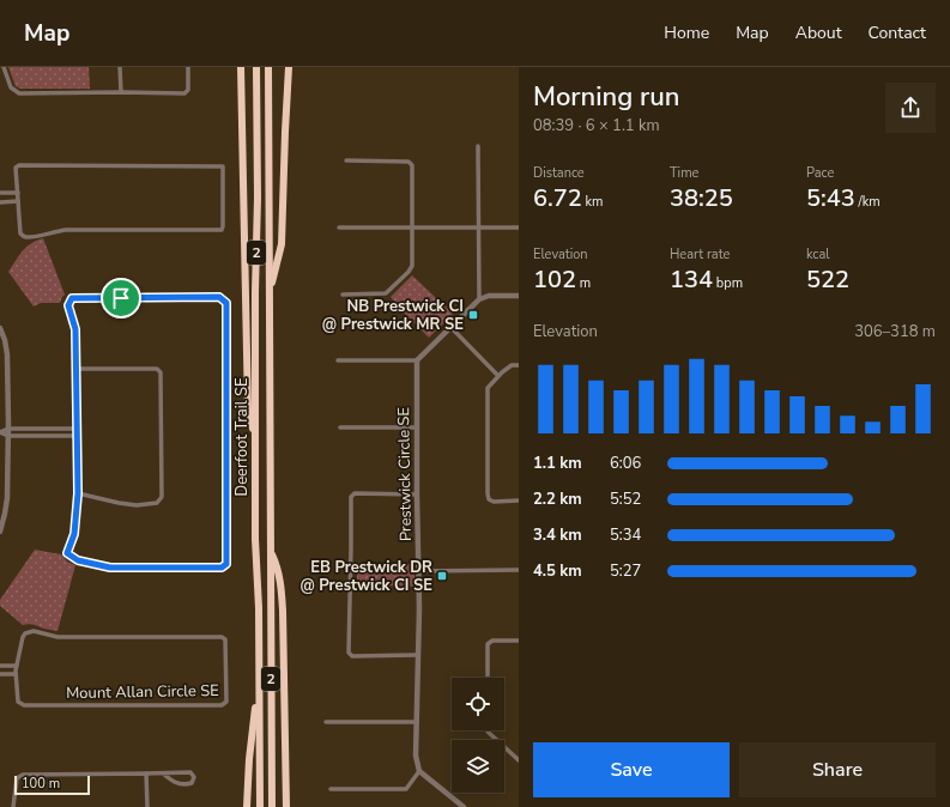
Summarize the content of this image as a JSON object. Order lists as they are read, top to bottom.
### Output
{
  "streets": {
    "highway": ["2", "Deerfoot Trail SE"],
    "street": ["Prestwick Circle SE", "Mount Allan Circle SE"]
  },
  "places": {
    "transit": ["NB Prestwick CI @ Prestwick MR SE", "EB Prestwick DR @ Prestwick CI SE"]
  },
  "scale_bar": "100 m",
  "page": {
    "header": "Map",
    "nav": [
      "Home",
      "Map",
      "About",
      "Contact"
    ],
    "heading": ["Morning run", "08:39 · 6 × 1.1 km"],
    "stats": [
      ["Distance", "6.72 km"],
      ["Time", "38:25"],
      ["Pace", "5:43 /km"],
      ["Elevation", "102 m"],
      ["Heart rate", "134 bpm"],
      ["kcal", "522"]
    ],
    "chart": ["Elevation", "306–318 m"],
    "list": [
      {
        "name": "1.1 km",
        "note": "6:06"
      },
      {
        "name": "2.2 km",
        "note": "5:52"
      },
      {
        "name": "3.4 km",
        "note": "5:34"
      },
      {
        "name": "4.5 km",
        "note": "5:27"
      }
    ],
    "buttons": ["Save", "Share"],
    "scale": "100 m"
  }
}
